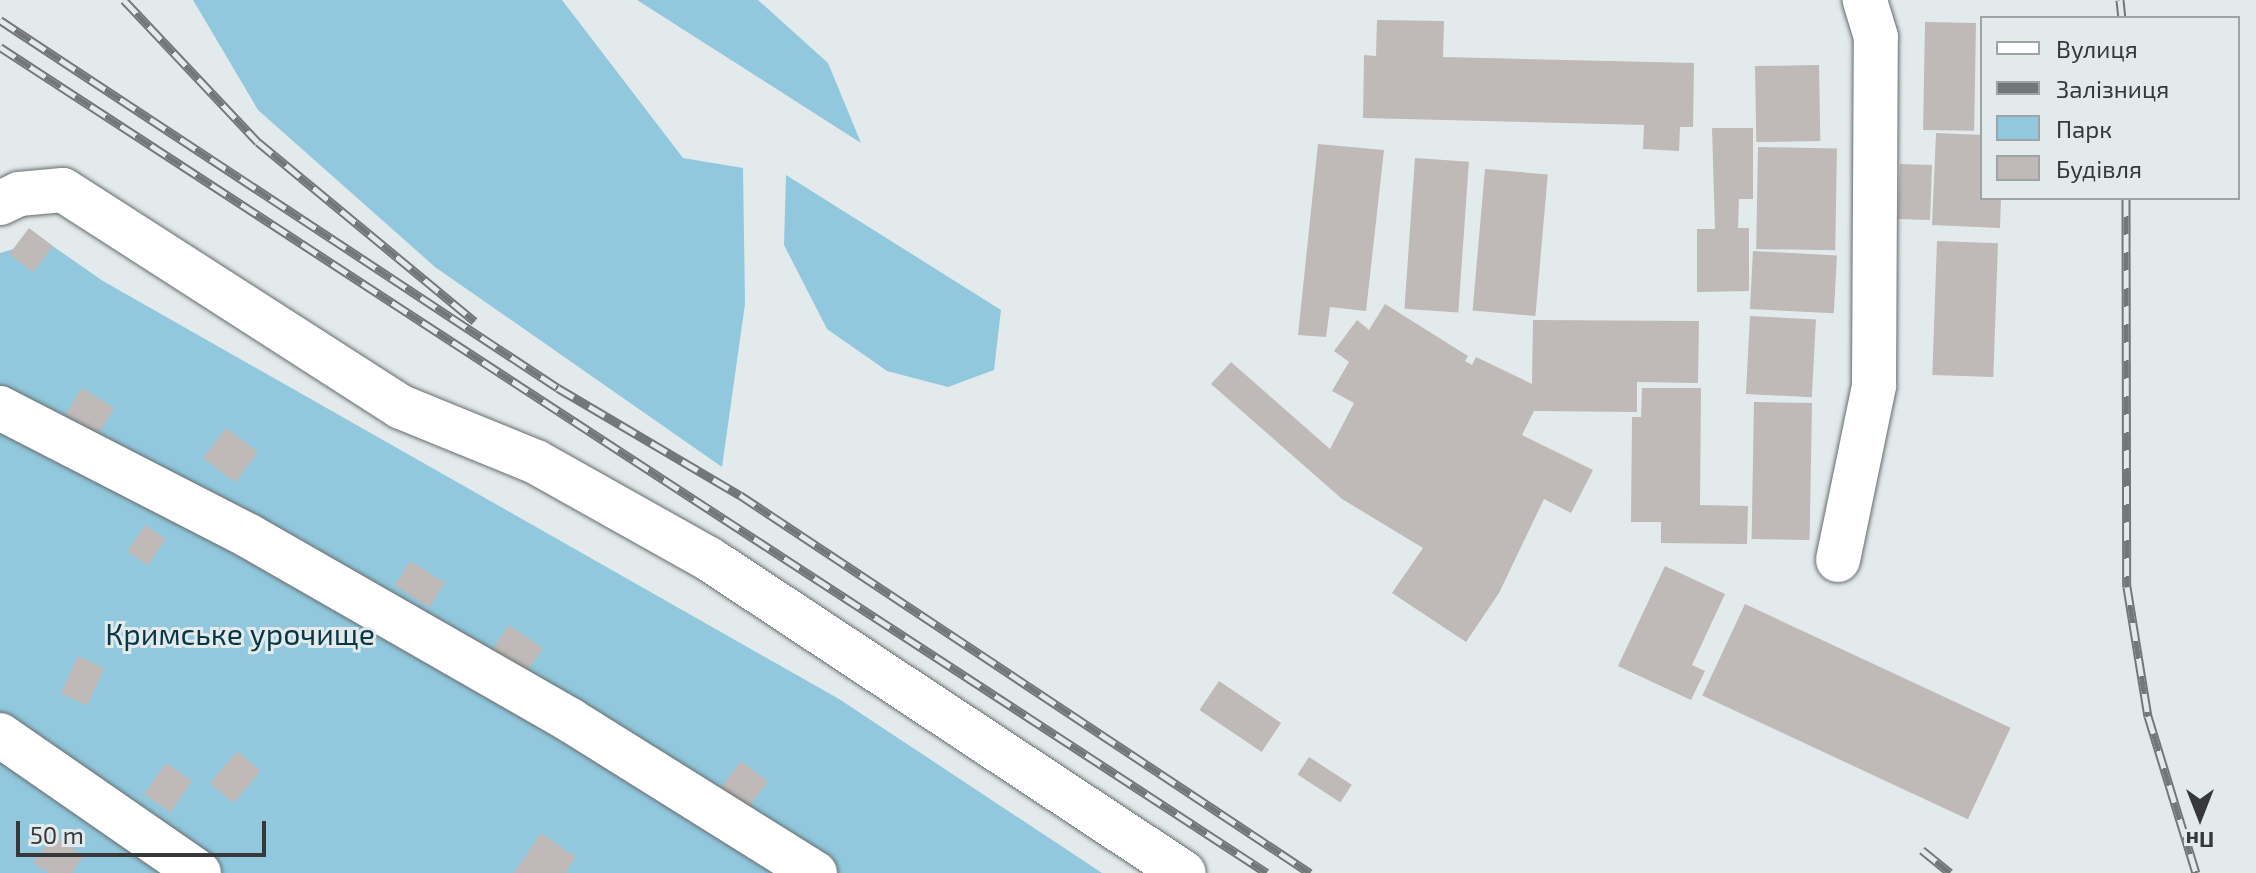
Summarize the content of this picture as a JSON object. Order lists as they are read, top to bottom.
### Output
{
  "parks": ["Кримське урочище"],
  "legend": [
    "Вулиця",
    "Залізниця",
    "Парк",
    "Будівля"
  ],
  "scale_bar": "50 m",
  "north": "bottom"
}
